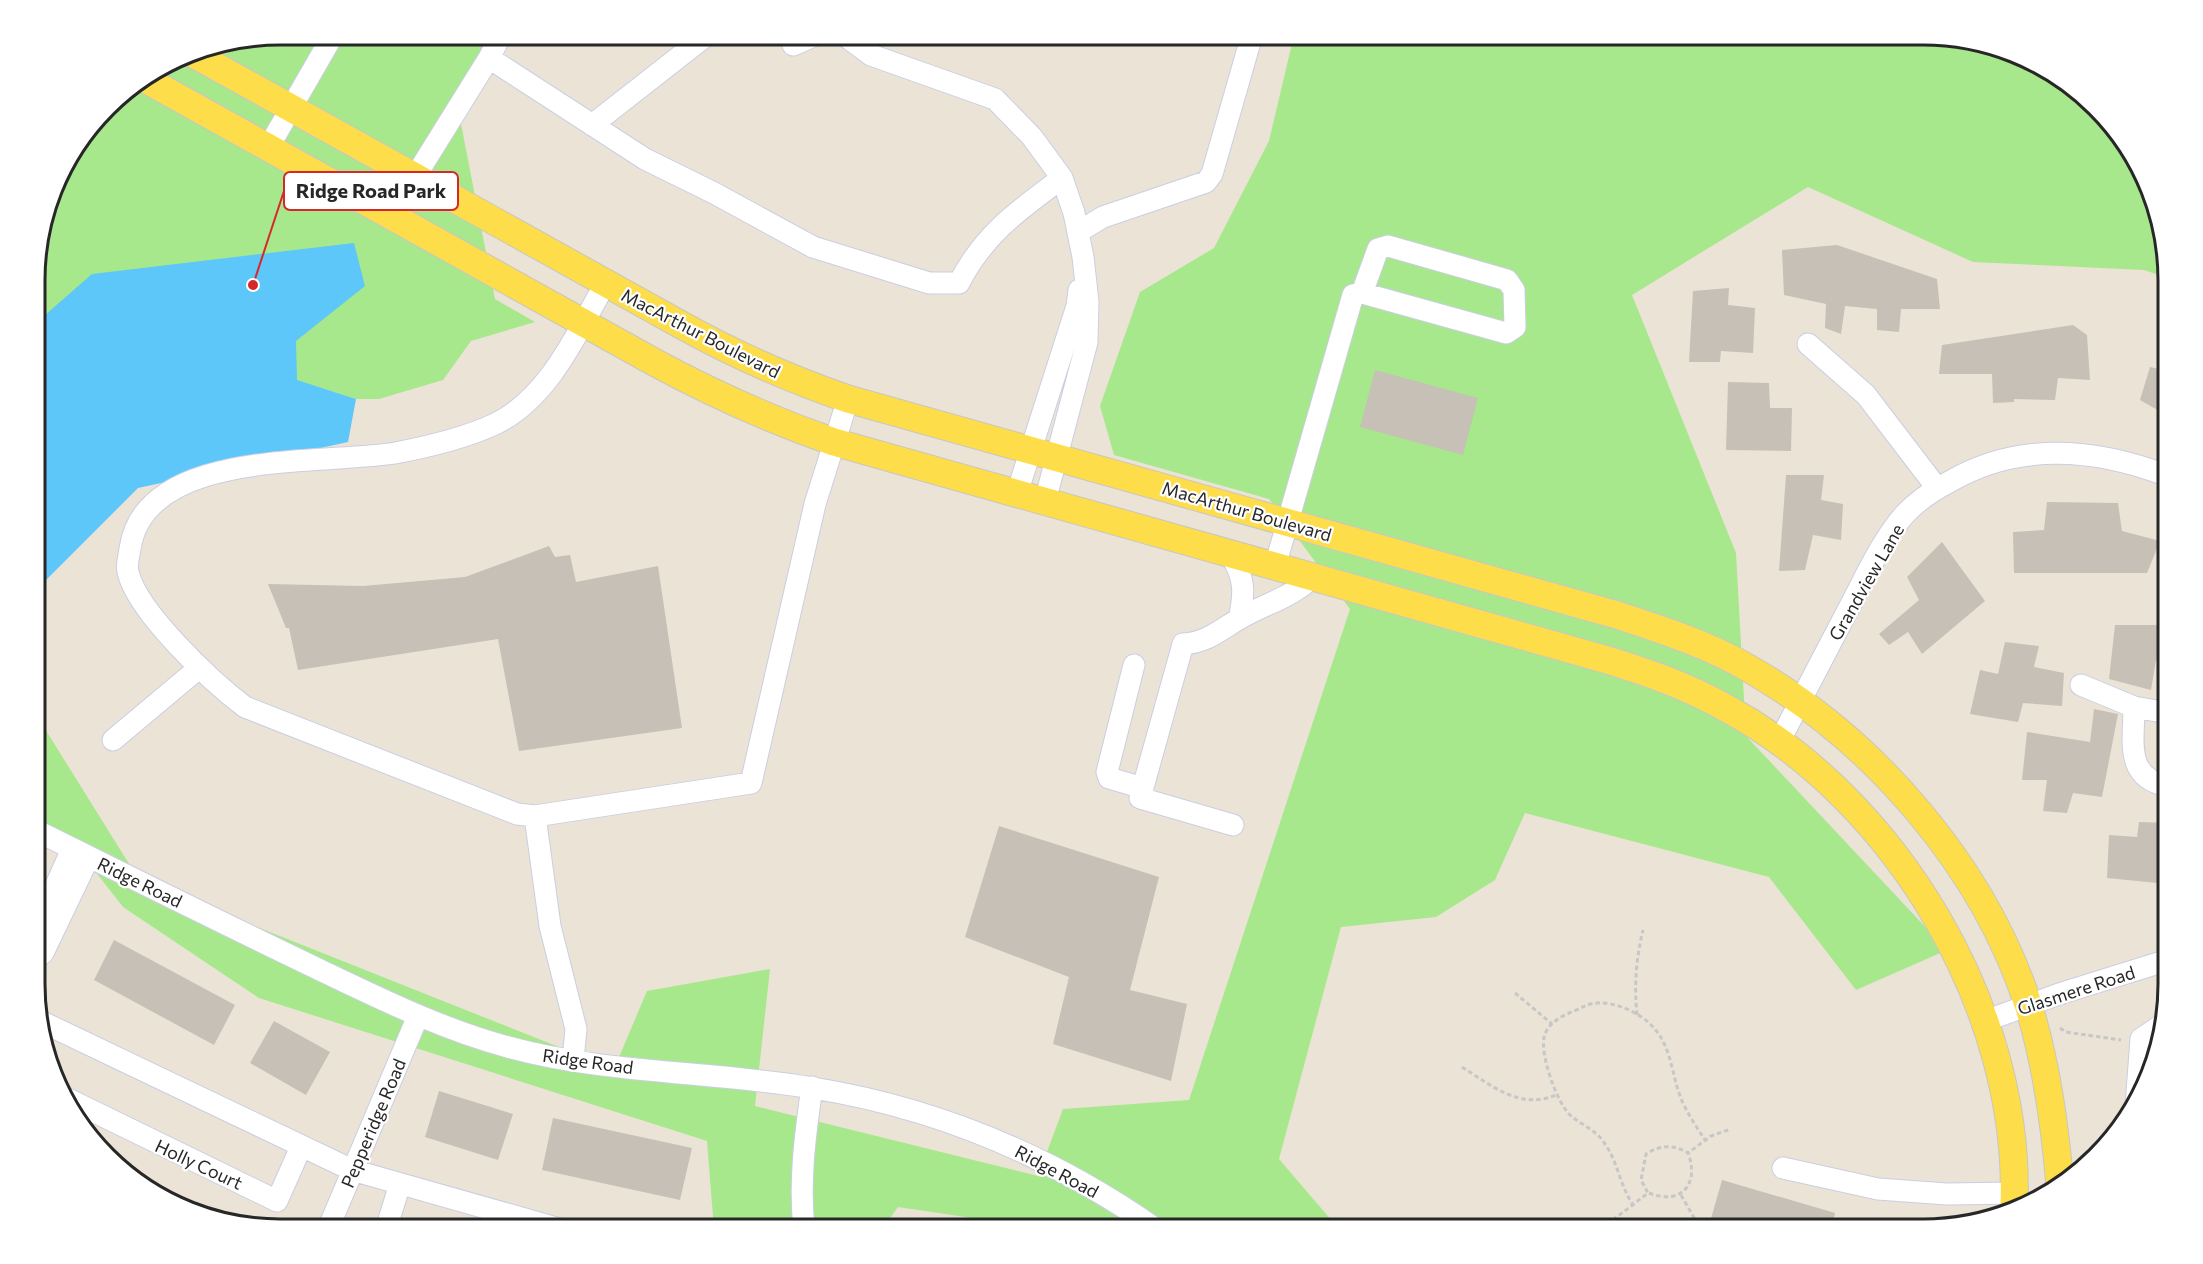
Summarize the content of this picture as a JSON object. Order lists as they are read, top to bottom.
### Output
{
  "streets": {
    "main road": ["MacArthur Boulevard"],
    "street": [
      "Grandview Lane",
      "Ridge Road",
      "Glasmere Road",
      "Pepperidge Road",
      "Holly Court"
    ]
  },
  "crossings": [
    ["MacArthur Boulevard", "Grandview Lane"],
    ["MacArthur Boulevard", "Glasmere Road"],
    ["Ridge Road", "Pepperidge Road"]
  ],
  "places": ["Ridge Road Park"]
}
